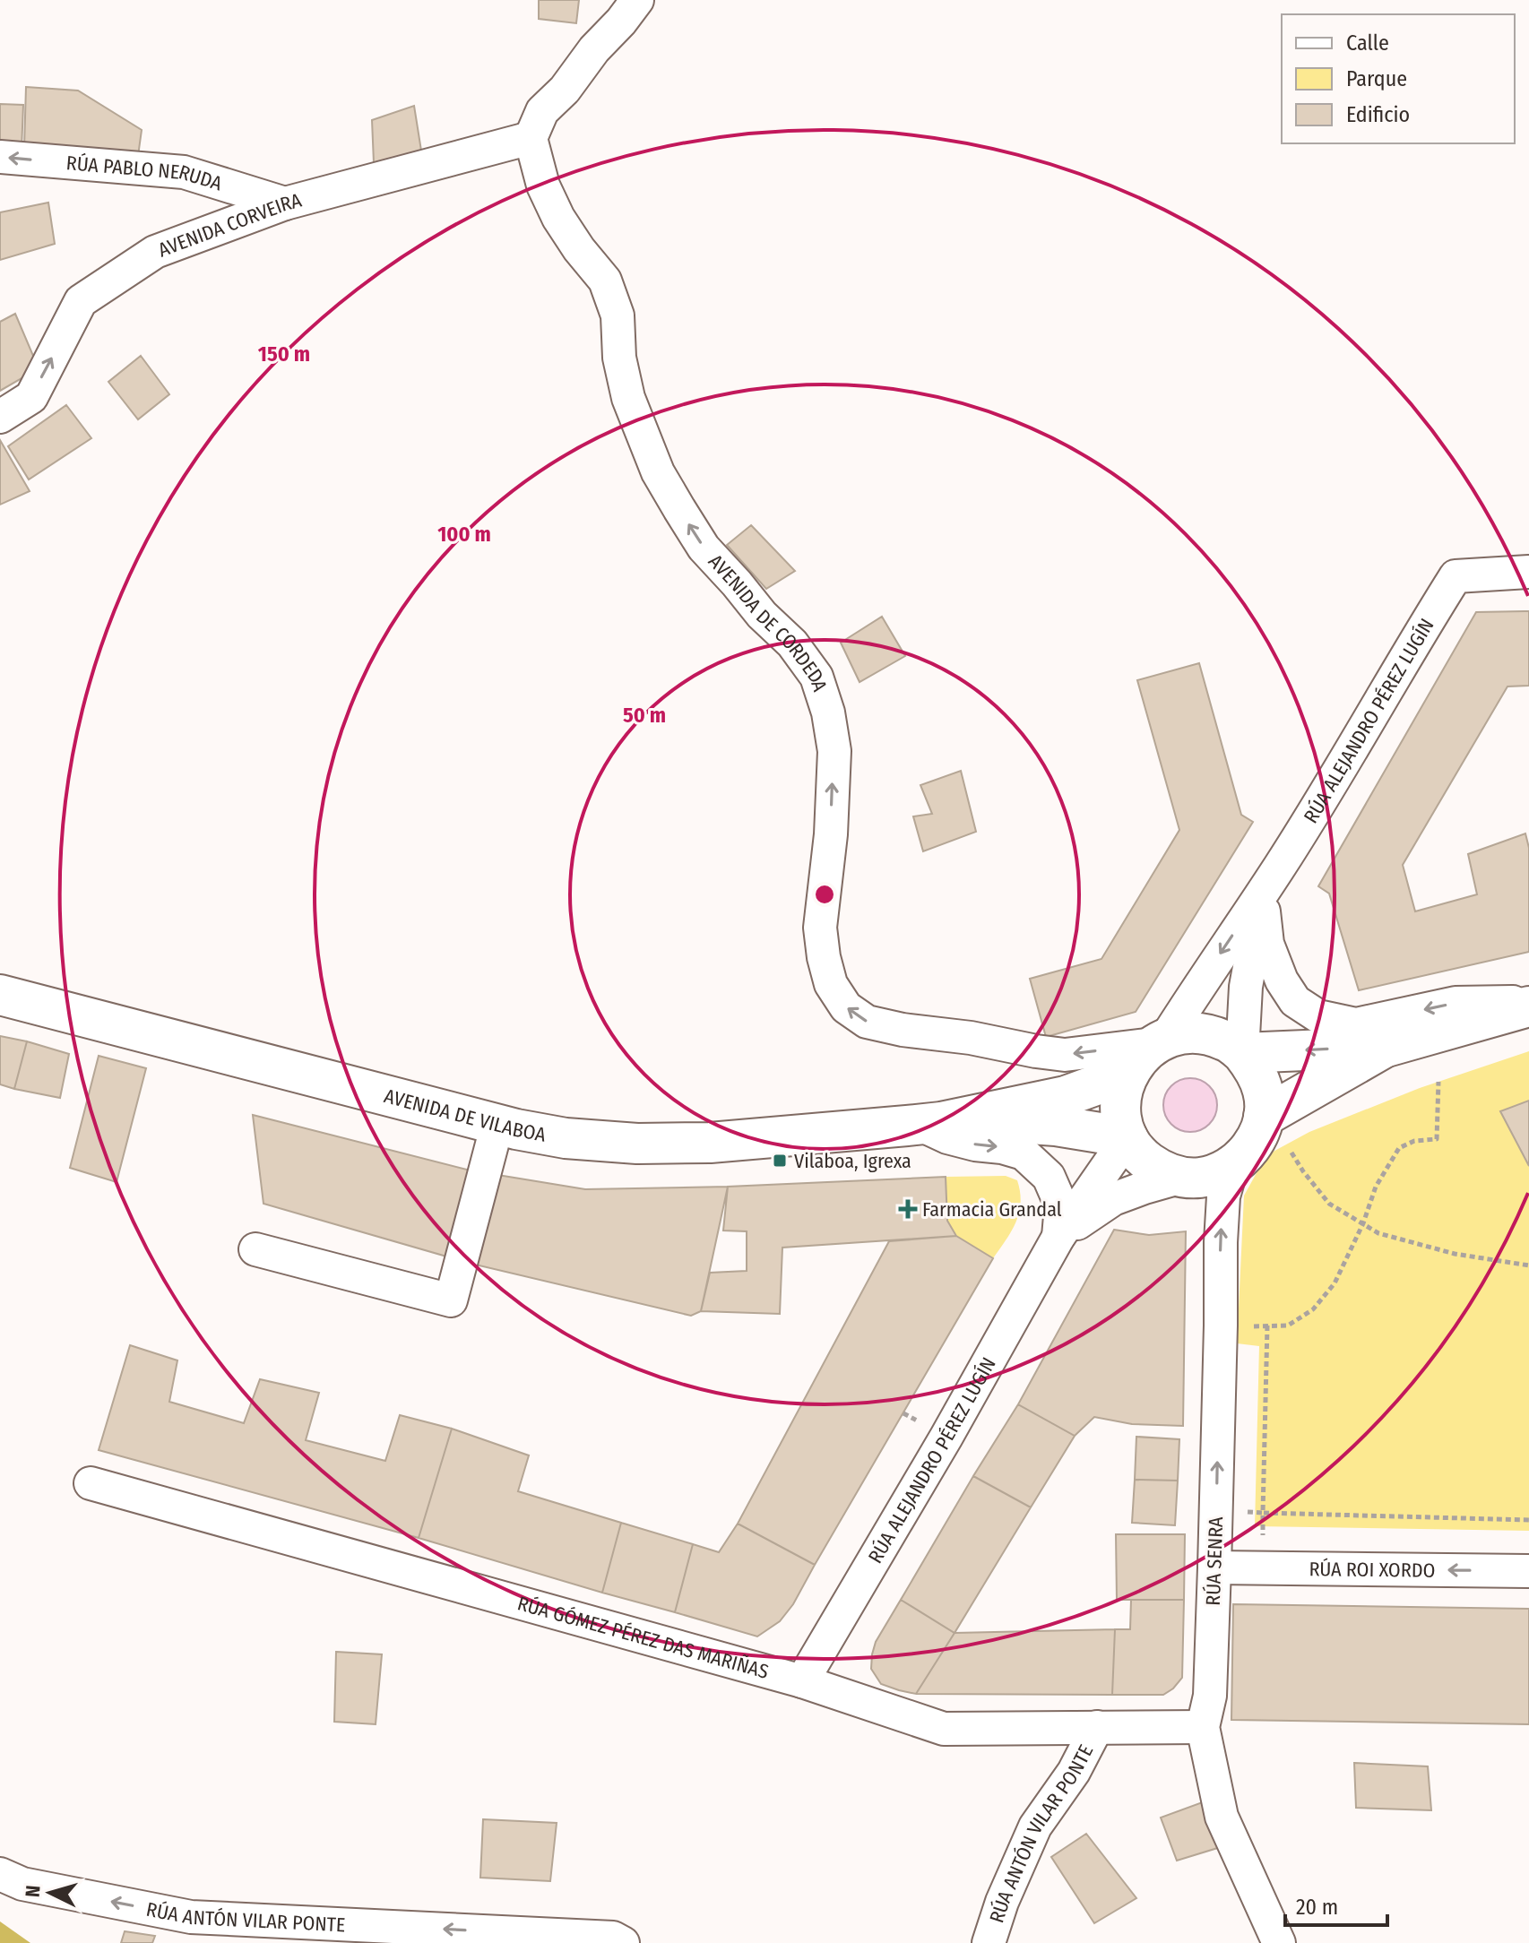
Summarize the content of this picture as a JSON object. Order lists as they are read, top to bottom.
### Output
{
  "streets": {
    "highway": ["AVENIDA DE VILABOA"],
    "street": [
      "RÚA PABLO NERUDA",
      "AVENIDA CORVEIRA",
      "AVENIDA DE CORDEDA",
      "RÚA ALEJANDRO PÉREZ LUGÍN",
      "RÚA SENRA",
      "RÚA ROI XORDO",
      "RÚA GÓMEZ PÉREZ DAS MARIÑAS",
      "RÚA ANTÓN VILAR PONTE"
    ]
  },
  "crossings": [
    ["RÚA PABLO NERUDA", "AVENIDA CORVEIRA"],
    ["AVENIDA CORVEIRA", "AVENIDA DE CORDEDA"],
    ["AVENIDA DE CORDEDA", "RÚA ALEJANDRO PÉREZ LUGÍN"],
    ["AVENIDA DE CORDEDA", "AVENIDA DE VILABOA"],
    ["AVENIDA DE CORDEDA", "RÚA SENRA"],
    ["RÚA ALEJANDRO PÉREZ LUGÍN", "AVENIDA DE VILABOA"],
    ["RÚA ALEJANDRO PÉREZ LUGÍN", "RÚA SENRA"],
    ["RÚA ALEJANDRO PÉREZ LUGÍN", "RÚA GÓMEZ PÉREZ DAS MARIÑAS"],
    ["AVENIDA DE VILABOA", "RÚA SENRA"],
    ["RÚA SENRA", "RÚA ROI XORDO"],
    ["RÚA SENRA", "RÚA GÓMEZ PÉREZ DAS MARIÑAS"],
    ["RÚA GÓMEZ PÉREZ DAS MARIÑAS", "RÚA ANTÓN VILAR PONTE"]
  ],
  "one_way": [
    "RÚA PABLO NERUDA",
    "AVENIDA CORVEIRA",
    "AVENIDA DE CORDEDA",
    "RÚA SENRA",
    "RÚA ROI XORDO",
    "RÚA ANTÓN VILAR PONTE"
  ],
  "places": {
    "transit": ["Vilaboa, Igrexa"],
    "health": ["Farmacia Grandal"]
  },
  "legend": ["Calle", "Parque", "Edificio"],
  "scale_bar": "20 m",
  "north": "left",
  "rings": ["150 m", "100 m", "50 m"]
}
